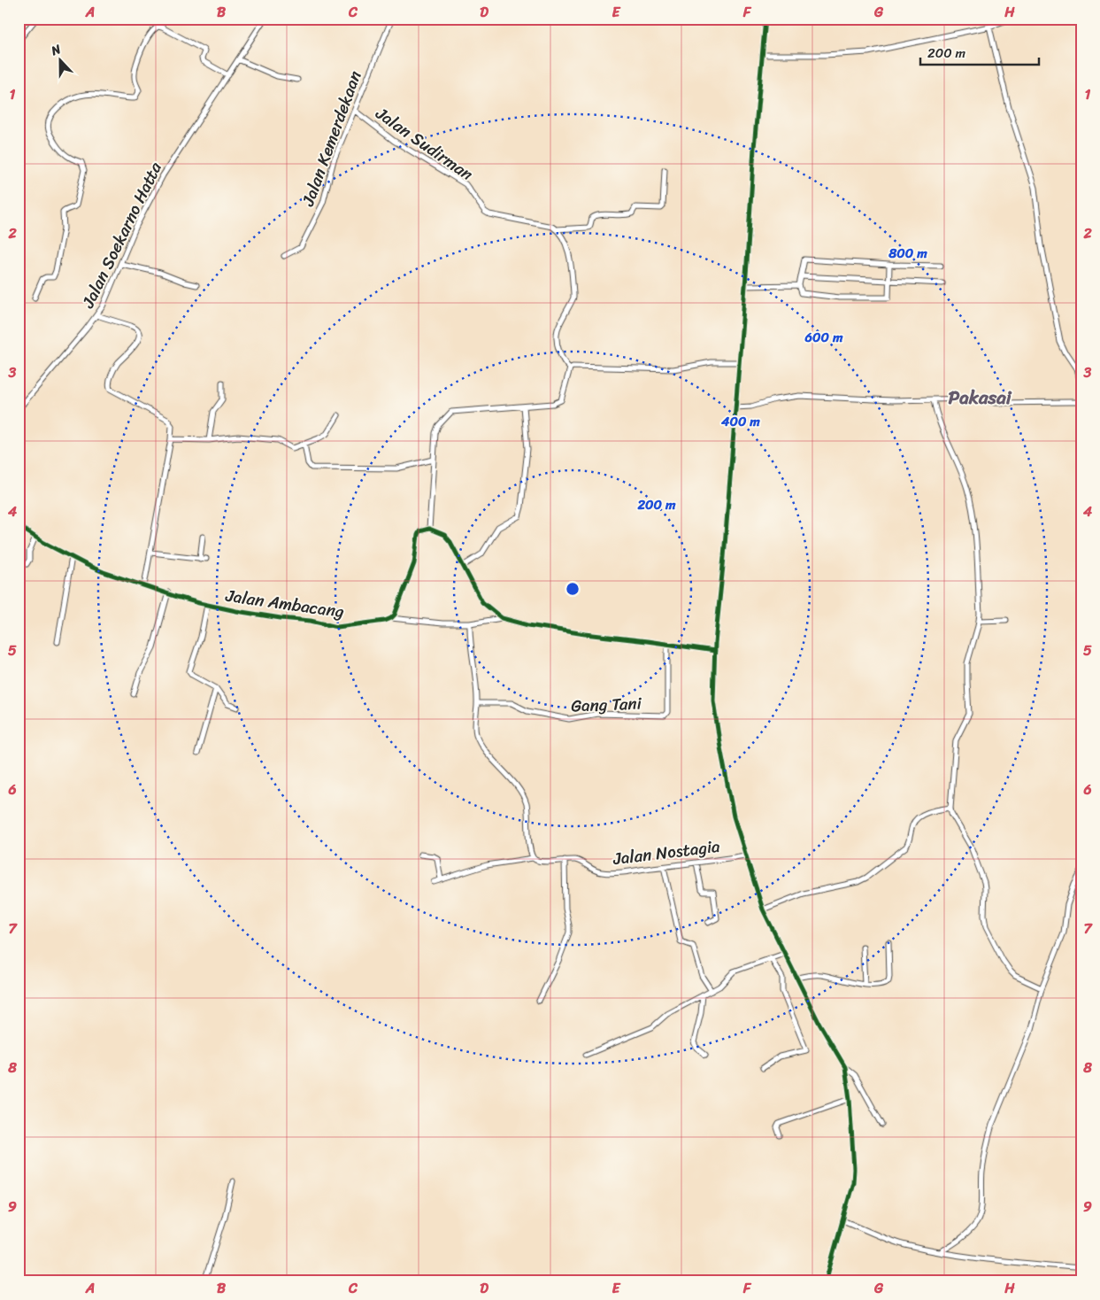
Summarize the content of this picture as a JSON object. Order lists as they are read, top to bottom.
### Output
{
  "streets": {
    "street": [
      "Jalan Kemerdekaan",
      "Jalan Sudirman",
      "Jalan Soekarno Hatta",
      "Jalan Ambacang",
      "Gang Tani",
      "Jalan Nostagia"
    ]
  },
  "crossings": [
    ["Jalan Kemerdekaan", "Jalan Sudirman"]
  ],
  "districts": ["Pakasai"],
  "scale_bar": "200 m",
  "north": "top",
  "grid": {
    "columns": [
      "A",
      "B",
      "C",
      "D",
      "E",
      "F",
      "G",
      "H"
    ],
    "rows": [
      "1",
      "2",
      "3",
      "4",
      "5",
      "6",
      "7",
      "8",
      "9"
    ]
  },
  "rings": [
    "800 m",
    "600 m",
    "400 m",
    "200 m"
  ]
}
